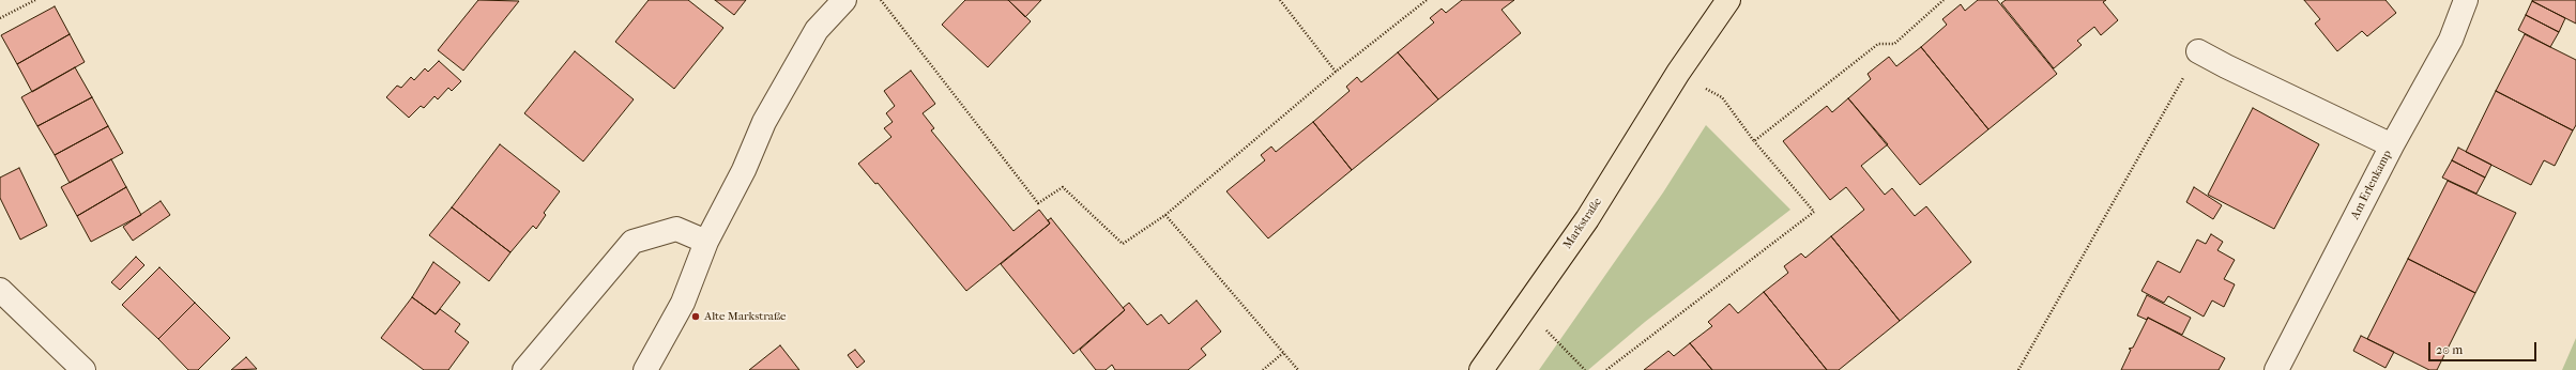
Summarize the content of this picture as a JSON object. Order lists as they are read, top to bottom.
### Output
{
  "streets": {
    "main road": ["Markstraße"],
    "street": ["Am Erlenkamp"]
  },
  "places": ["Alte Markstraße"],
  "scale_bar": "20 m"
}
